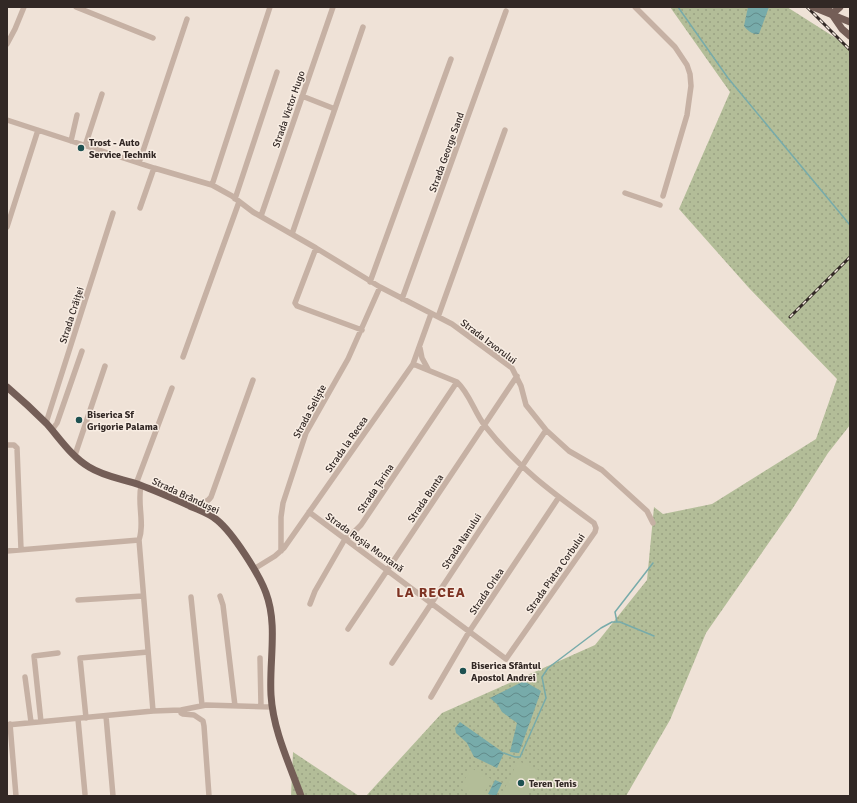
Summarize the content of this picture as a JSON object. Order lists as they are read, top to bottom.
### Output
{
  "streets": {
    "main road": ["Strada Brândușei"],
    "street": [
      "Strada Victor Hugo",
      "Strada George Sand",
      "Strada Crăiței",
      "Strada Izvorului",
      "Strada Seliște",
      "Strada la Recea",
      "Strada Țarina",
      "Strada Bunta",
      "Strada Nanului",
      "Strada Roșia Montană",
      "Strada Piatra Corbului",
      "Strada Orlea"
    ]
  },
  "crossings": [
    ["Strada Victor Hugo", "Strada Izvorului"],
    ["Strada George Sand", "Strada Izvorului"],
    ["Strada Crăiței", "Strada Brândușei"],
    ["Strada Izvorului", "Strada Seliște"],
    ["Strada Izvorului", "Strada la Recea"],
    ["Strada Izvorului", "Strada Bunta"],
    ["Strada Izvorului", "Strada Nanului"],
    ["Strada Seliște", "Strada la Recea"],
    ["Strada la Recea", "Strada Brândușei"],
    ["Strada la Recea", "Strada Roșia Montană"],
    ["Strada Țarina", "Strada Roșia Montană"],
    ["Strada Țarina", "Strada Piatra Corbului"],
    ["Strada Bunta", "Strada Roșia Montană"],
    ["Strada Bunta", "Strada Piatra Corbului"],
    ["Strada Nanului", "Strada Roșia Montană"],
    ["Strada Nanului", "Strada Piatra Corbului"],
    ["Strada Roșia Montană", "Strada Piatra Corbului"],
    ["Strada Roșia Montană", "Strada Orlea"],
    ["Strada Piatra Corbului", "Strada Orlea"]
  ],
  "districts": ["LA RECEA"],
  "places": [
    "Trost - Auto Service Technik",
    "Biserica Sf Grigorie Palama",
    "Biserica Sfântul Apostol Andrei",
    "Teren Tenis"
  ]
}
